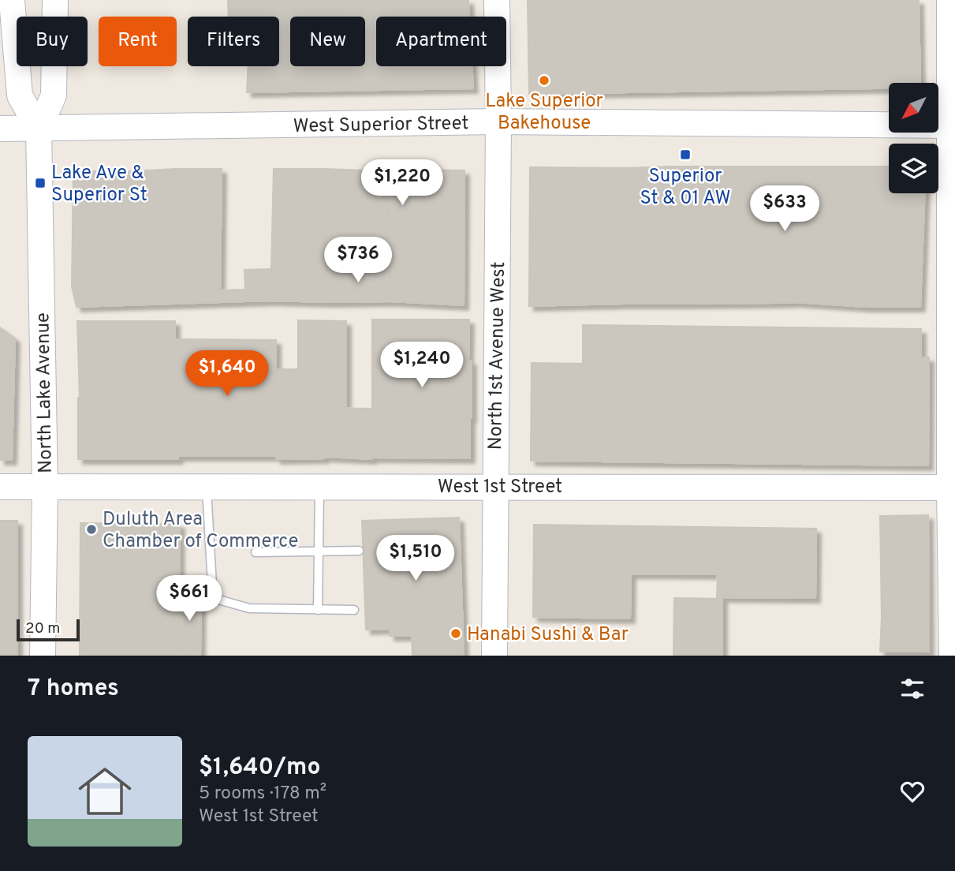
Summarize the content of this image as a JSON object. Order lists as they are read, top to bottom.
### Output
{
  "streets": {
    "street": [
      "West Superior Street",
      "North 1st Avenue West",
      "North Lake Avenue",
      "West 1st Street"
    ]
  },
  "crossings": [
    ["West Superior Street", "North 1st Avenue West"],
    ["West Superior Street", "North Lake Avenue"],
    ["North 1st Avenue West", "West 1st Street"],
    ["North Lake Avenue", "West 1st Street"]
  ],
  "places": {
    "other": ["Lake Superior Bakehouse", "Duluth Area Chamber of Commerce", "Hanabi Sushi & Bar"],
    "transit": ["Superior St & 01 AW", "Lake Ave & Superior St"]
  },
  "scale_bar": "20 m",
  "north": "bottom left",
  "page": {
    "chip": [
      "Buy",
      "Rent",
      "Filters",
      "New",
      "Apartment"
    ],
    "price": [
      "$1,220",
      "$633",
      "$736",
      "$1,240",
      "$1,640",
      "$1,510",
      "$661"
    ],
    "scale": "20 m",
    "heading": "7 homes",
    "list": [
      {
        "name": "$1,640/mo",
        "note": "5 rooms · 178 m² · West 1st Street"
      }
    ]
  }
}
